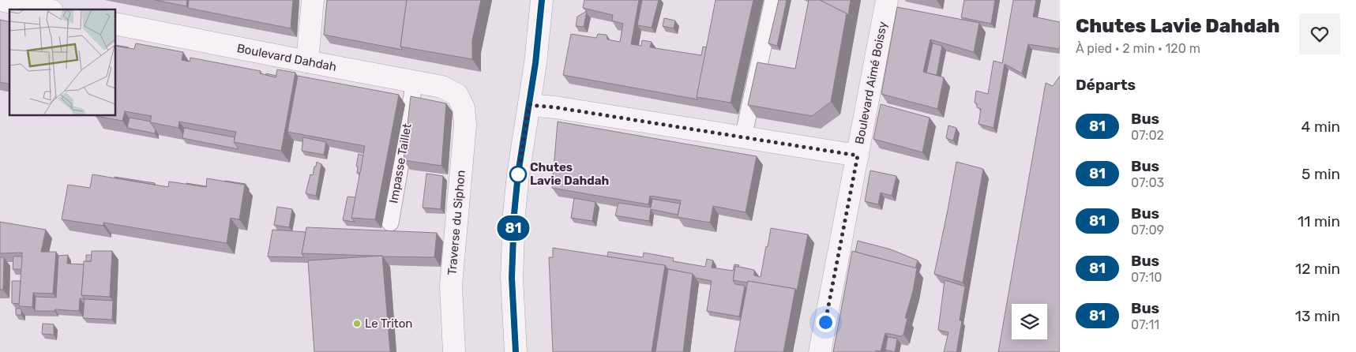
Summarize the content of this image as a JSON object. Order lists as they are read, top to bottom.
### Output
{
  "streets": {
    "street": ["Boulevard Dahdah", "Boulevard Aimé Boissy", "Traverse du Siphon"],
    "lane": ["Impasse Taillet"]
  },
  "crossings": [
    ["Boulevard Dahdah", "Impasse Taillet"],
    ["Boulevard Dahdah", "Traverse du Siphon"]
  ],
  "places": ["Chutes Lavie Dahdah", "Le Triton"],
  "lines": ["bus line 81"],
  "page": {
    "on_map": "81",
    "heading": [
      ["Chutes Lavie Dahdah", "À pied · 2 min · 120 m"],
      "Départs"
    ],
    "list": [
      {
        "mark": "81",
        "name": "Bus",
        "note": "07:02",
        "value": "4 min"
      },
      {
        "mark": "81",
        "name": "Bus",
        "note": "07:03",
        "value": "5 min"
      },
      {
        "mark": "81",
        "name": "Bus",
        "note": "07:09",
        "value": "11 min"
      },
      {
        "mark": "81",
        "name": "Bus",
        "note": "07:10",
        "value": "12 min"
      },
      {
        "mark": "81",
        "name": "Bus",
        "note": "07:11",
        "value": "13 min"
      }
    ]
  }
}
